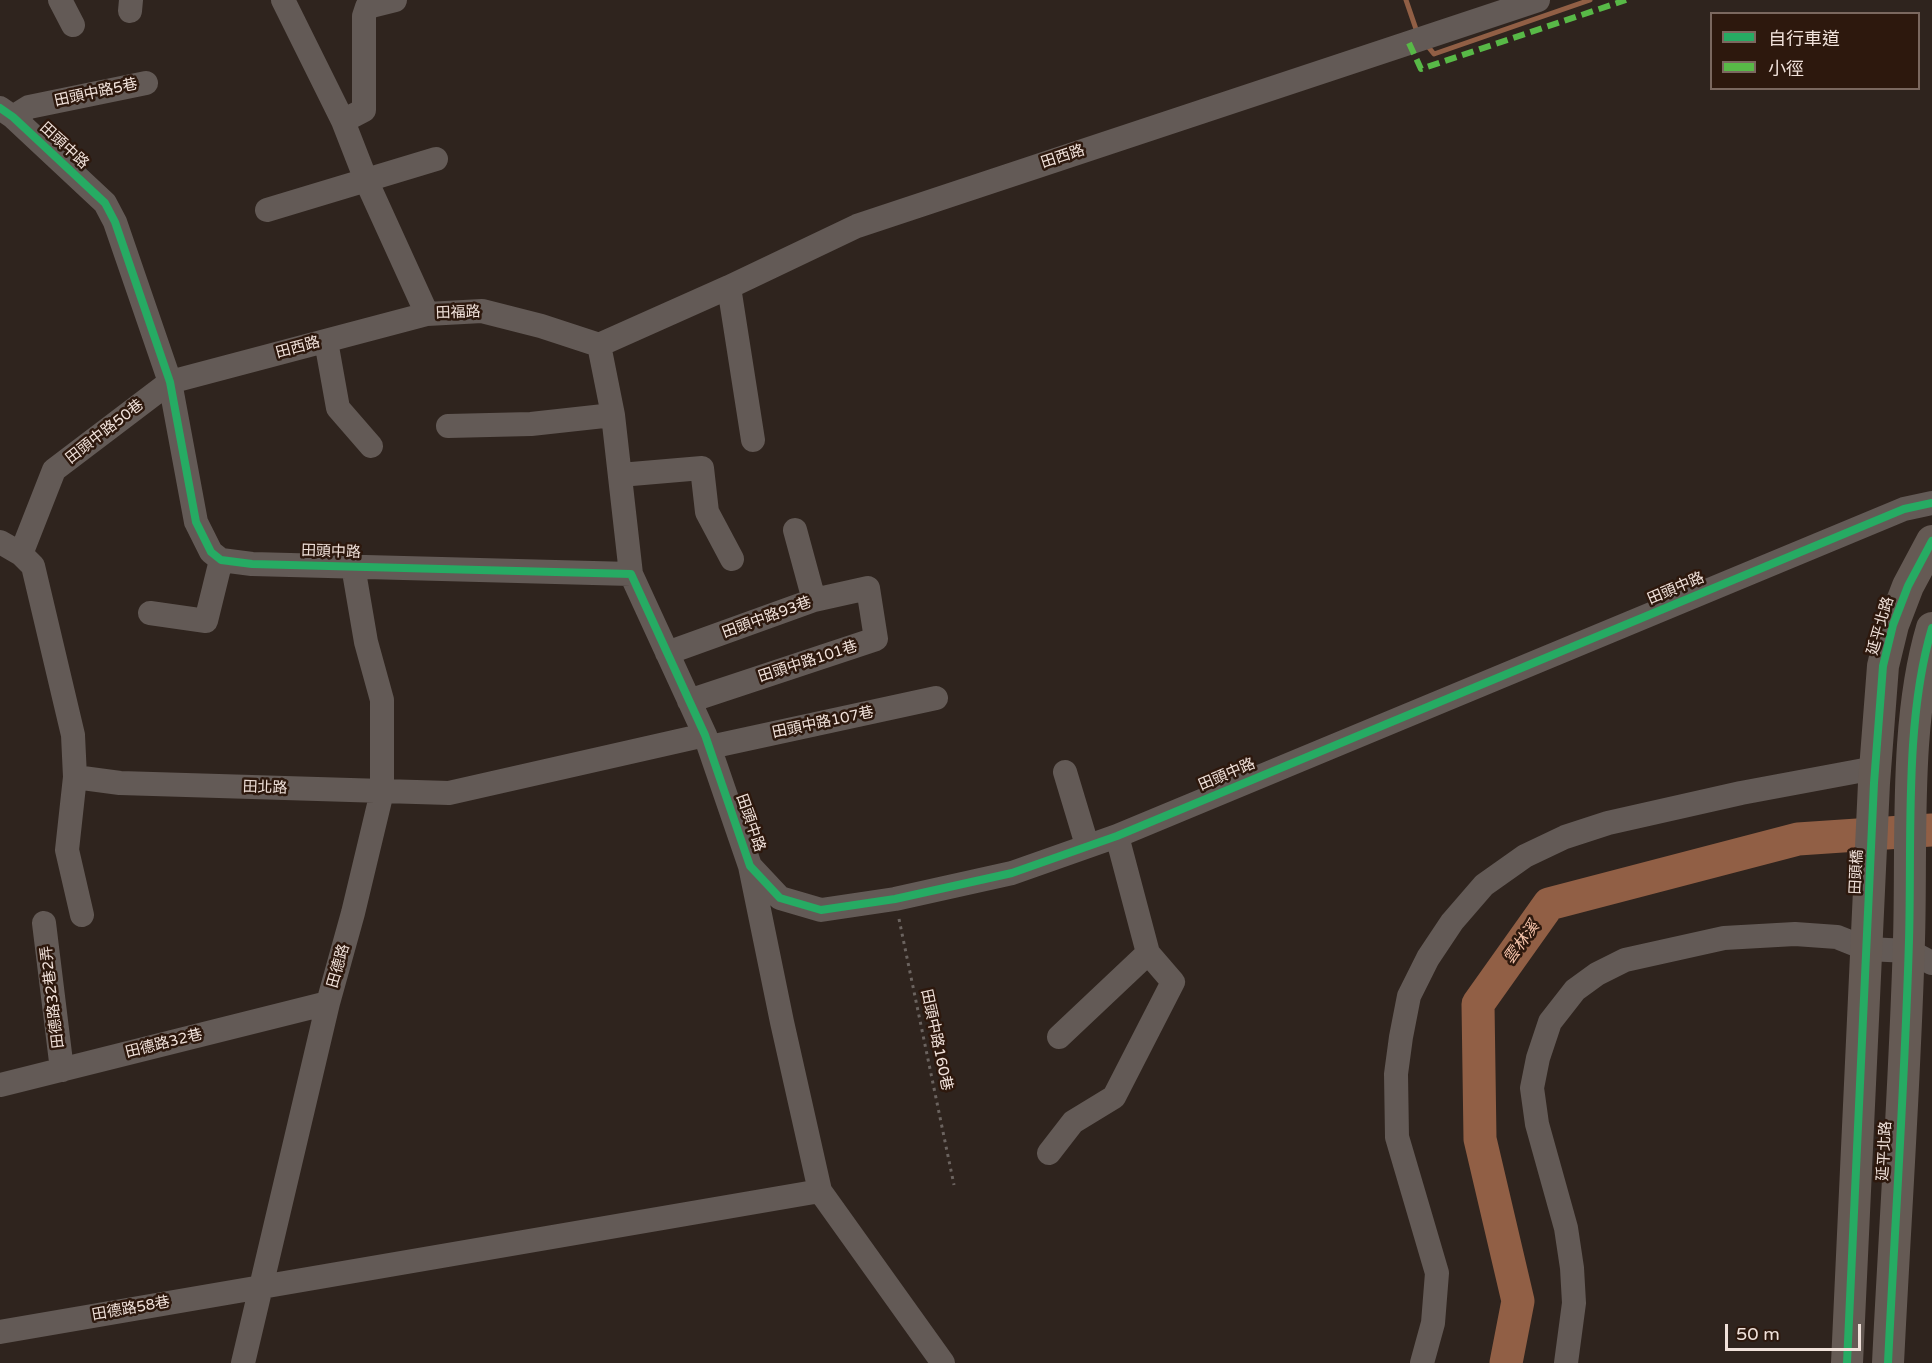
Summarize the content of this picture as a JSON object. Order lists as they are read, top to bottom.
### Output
{
  "streets": {
    "main road": ["延平北路", "田頭橋"],
    "street": [
      "田頭中路5巷",
      "田頭中路",
      "田西路",
      "田福路",
      "田頭中路50巷",
      "田頭中路93巷",
      "田頭中路101巷",
      "田頭中路107巷",
      "田北路",
      "田德路",
      "田德路32巷2弄",
      "田德路32巷",
      "田德路58巷"
    ],
    "path": ["田頭中路160巷"]
  },
  "crossings": [
    ["田頭中路5巷", "田頭中路"],
    ["田頭中路", "田西路"],
    ["田頭中路", "田頭中路50巷"],
    ["田頭中路", "田頭中路93巷"],
    ["田頭中路", "田頭中路101巷"],
    ["田頭中路", "田頭中路107巷"],
    ["田頭中路", "田北路"],
    ["田頭中路", "田德路"],
    ["田頭中路", "田頭中路160巷"],
    ["田西路", "田福路"],
    ["田西路", "田頭中路50巷"],
    ["田頭中路93巷", "田頭中路101巷"],
    ["延平北路", "田頭橋"],
    ["田頭中路107巷", "田北路"],
    ["田北路", "田德路"],
    ["田德路", "田德路32巷"],
    ["田德路", "田德路58巷"],
    ["田德路32巷2弄", "田德路32巷"]
  ],
  "water": ["雲林溪"],
  "legend": ["自行車道", "小徑"],
  "scale_bar": "50 m"
}
